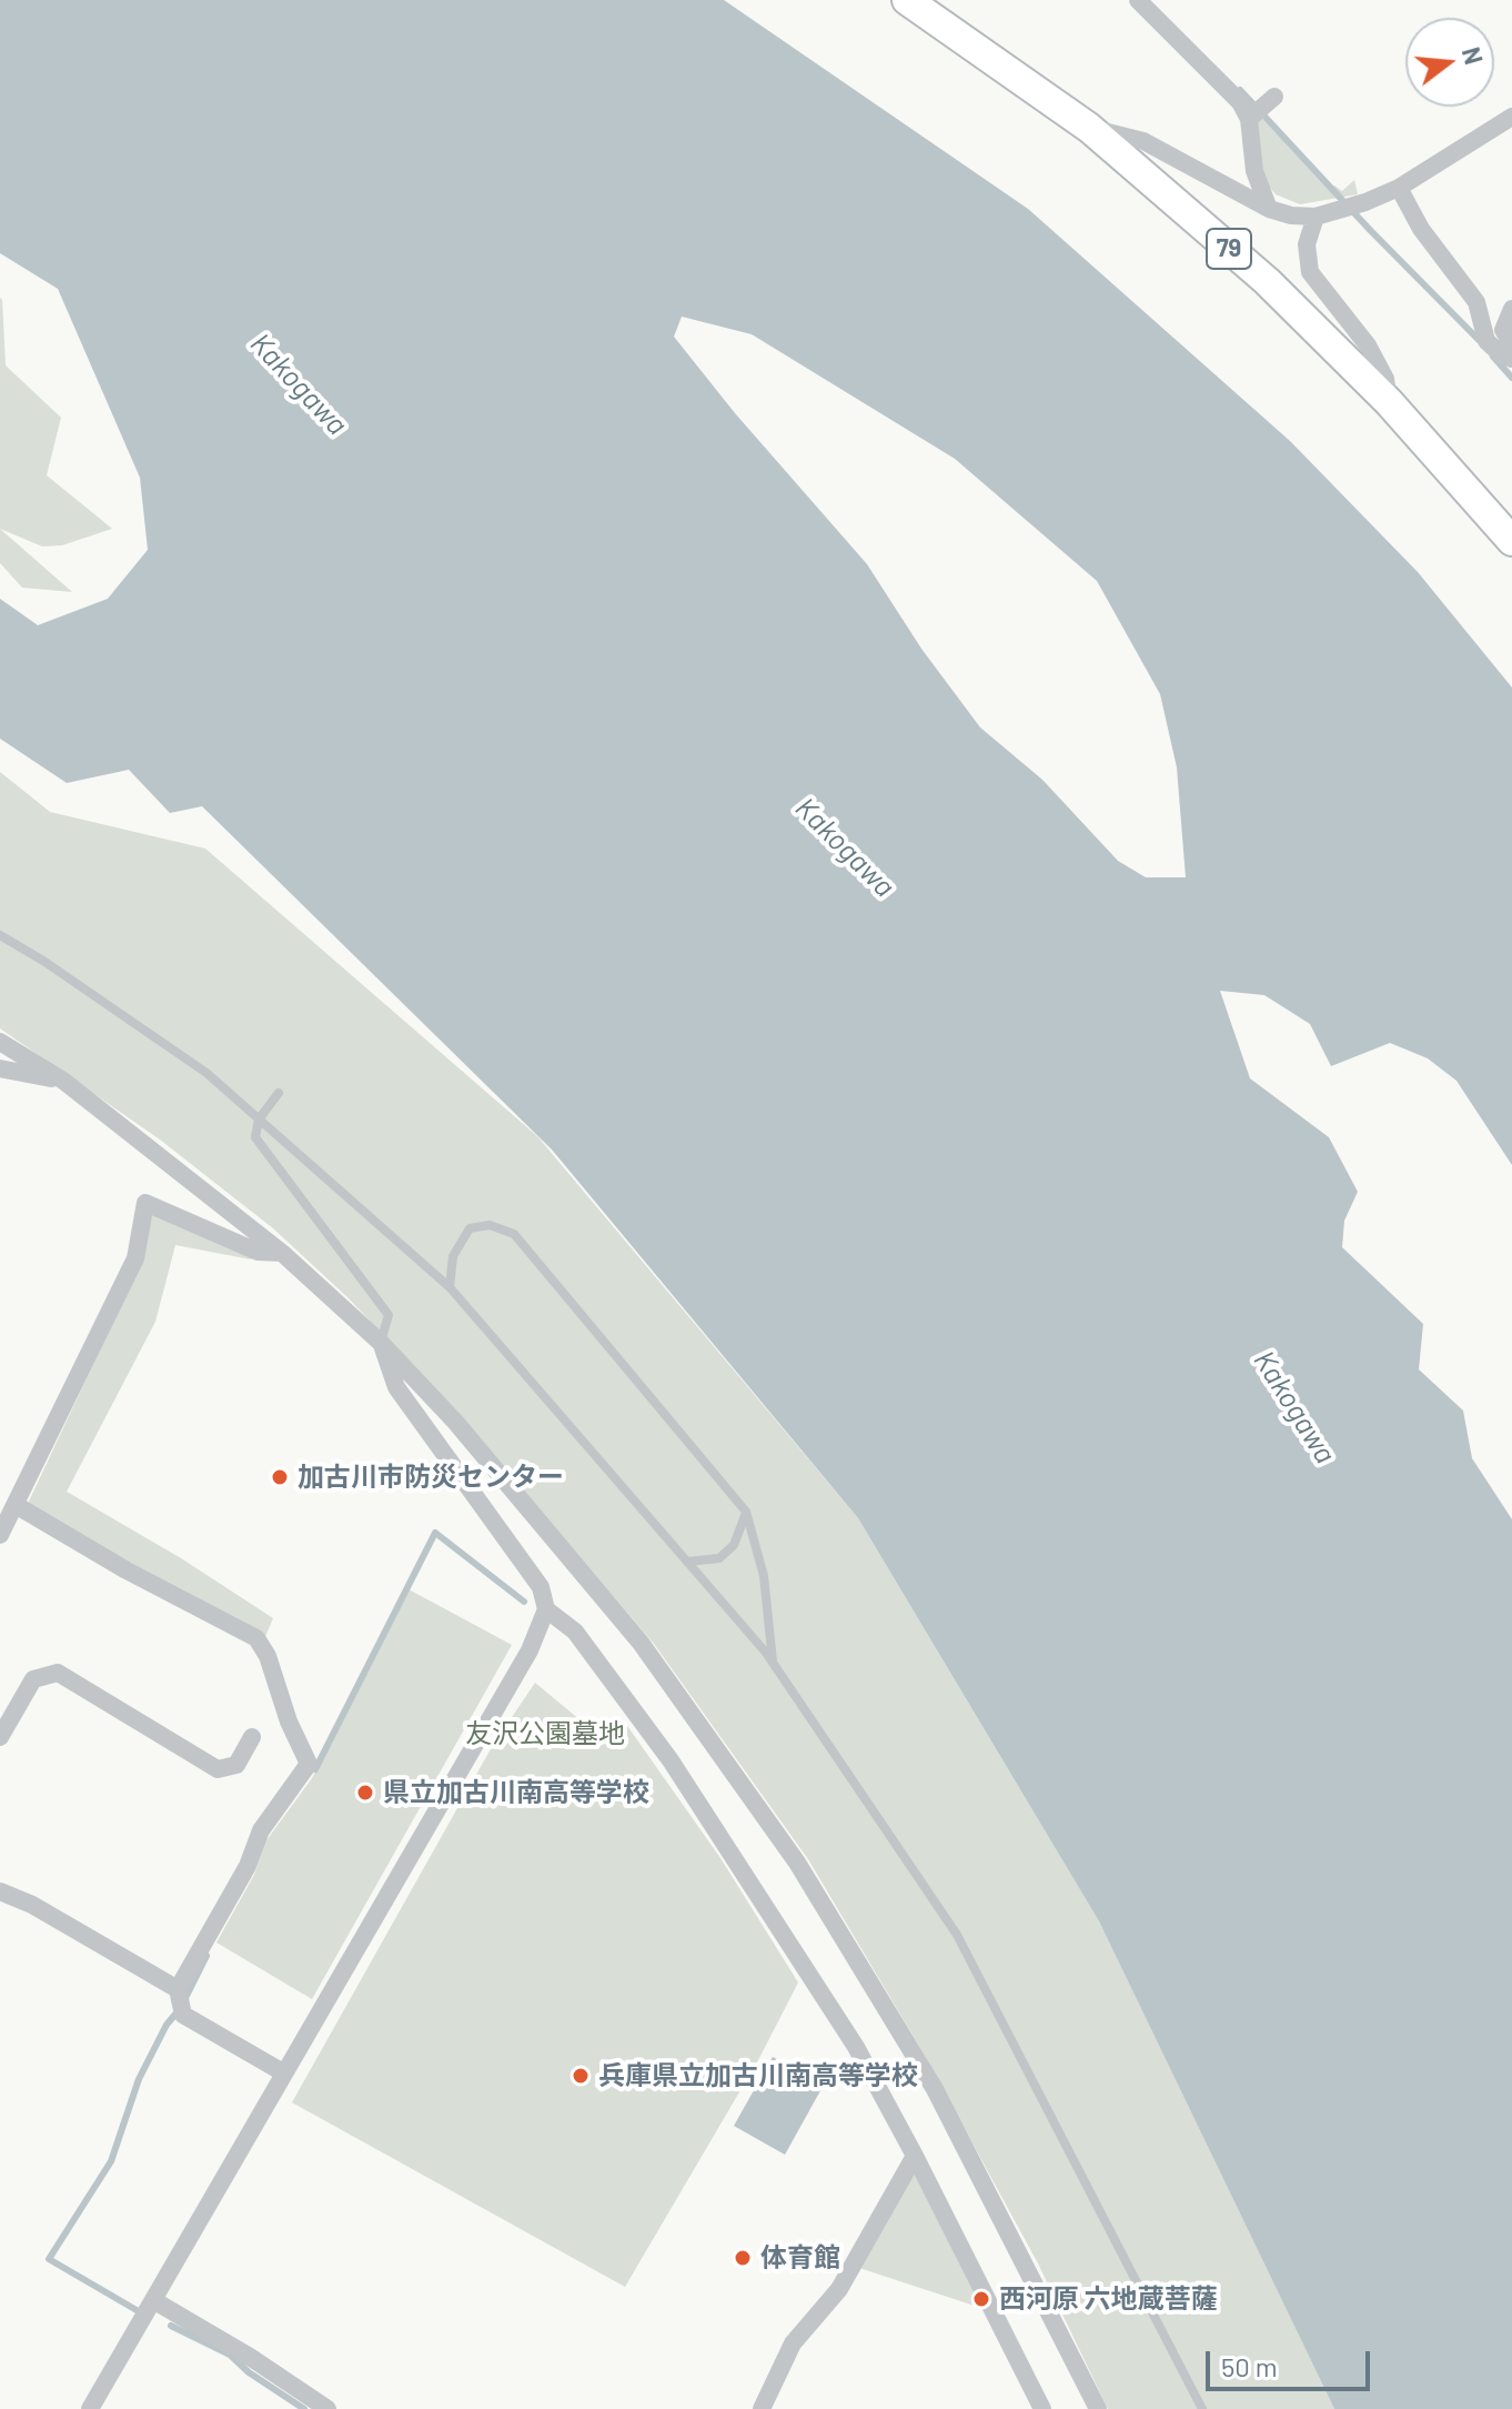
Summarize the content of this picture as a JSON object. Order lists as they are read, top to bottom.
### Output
{
  "streets": {
    "main road": ["79"]
  },
  "water": ["Kakogawa"],
  "parks": ["友沢公園墓地"],
  "places": [
    "加古川市防災センター",
    "県立加古川南高等学校",
    "兵庫県立加古川南高等学校",
    "体育館",
    "西河原 六地蔵菩薩"
  ],
  "scale_bar": "50 m",
  "north": "right"
}
